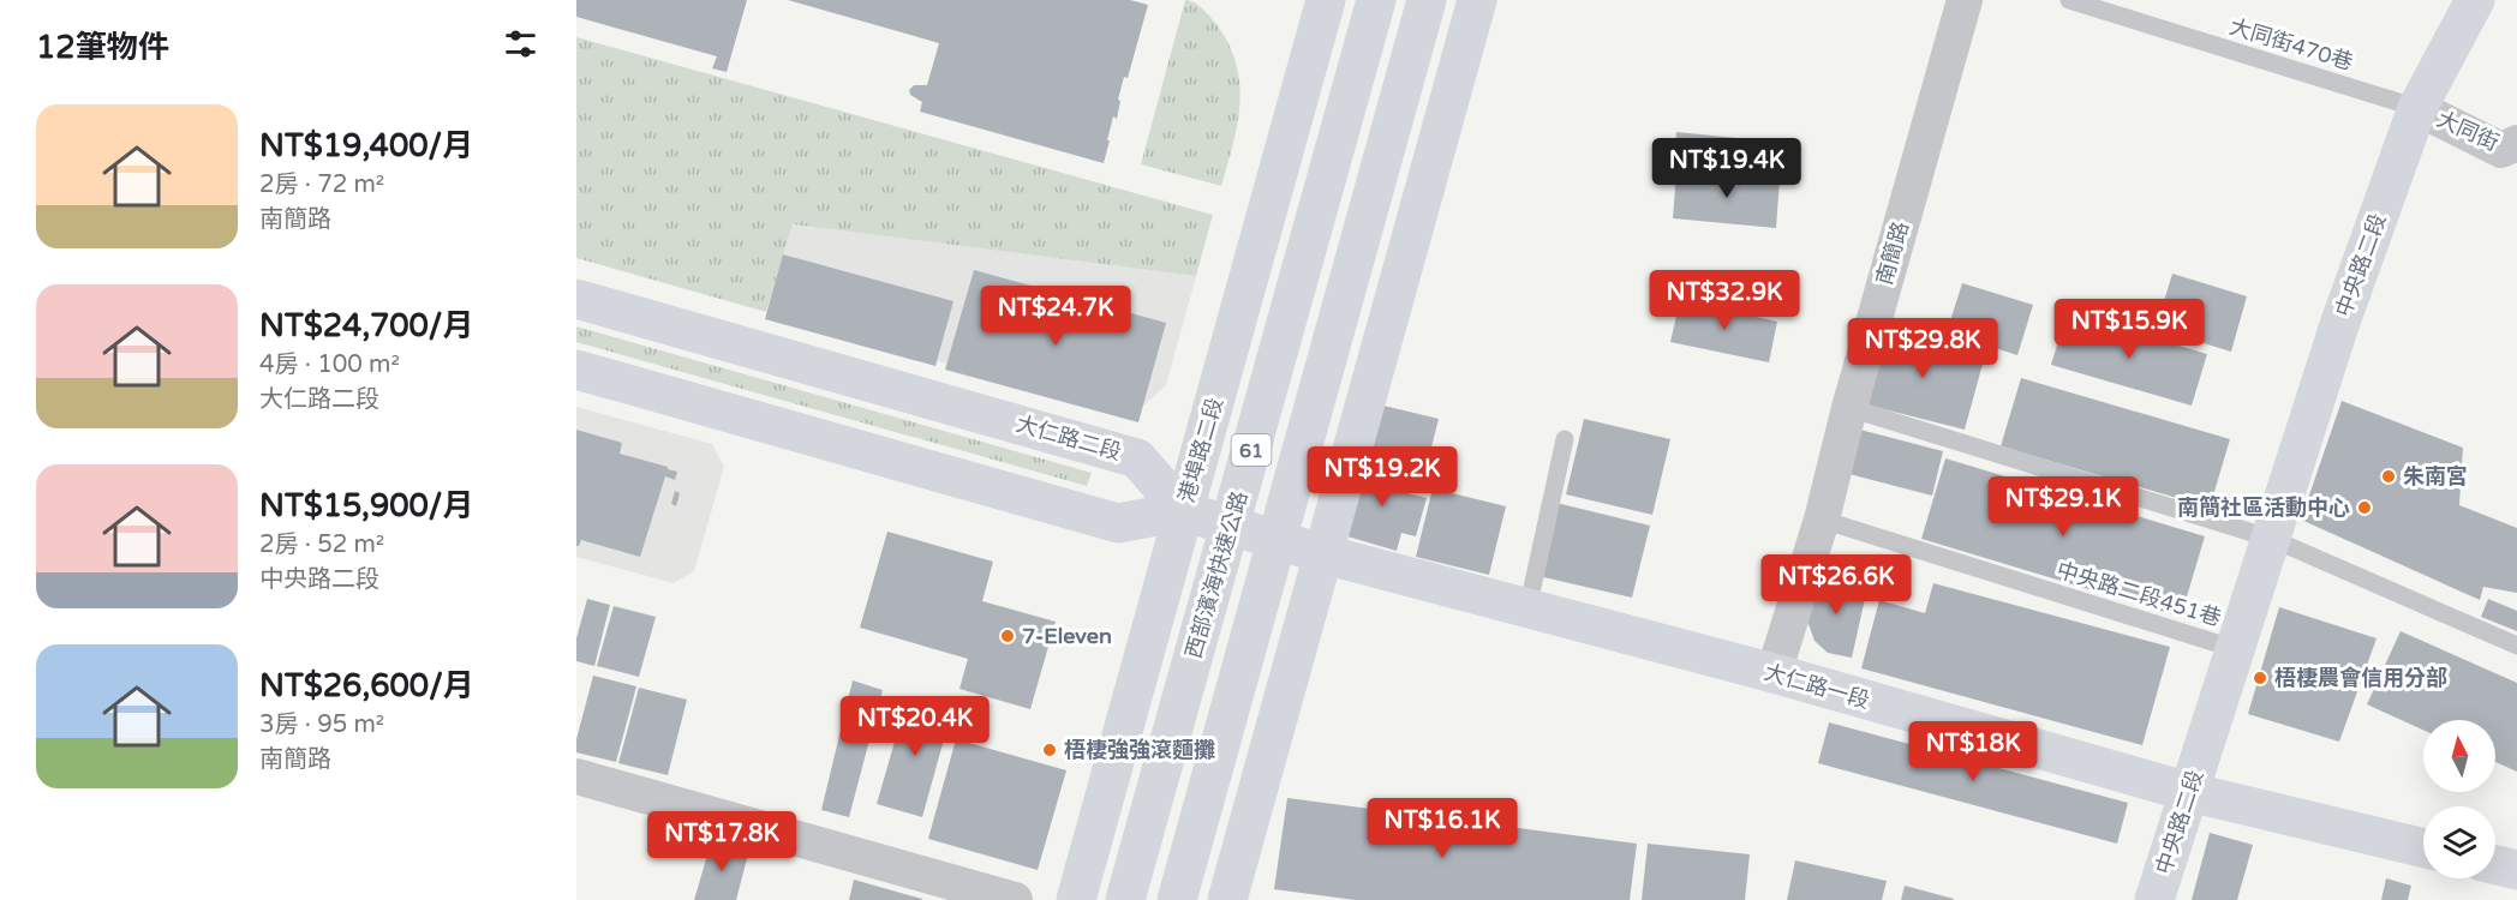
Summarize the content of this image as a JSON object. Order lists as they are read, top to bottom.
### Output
{
  "streets": {
    "main road": [
      "中央路二段",
      "大仁路二段",
      "港埠路二段",
      "61",
      "西部濱海快速公路",
      "大仁路一段"
    ],
    "street": ["大同街", "南簡路"],
    "lane": ["大同街470巷", "中央路二段451巷"]
  },
  "crossings": [
    ["大同街470巷", "大同街"],
    ["大同街470巷", "中央路二段"],
    ["大同街", "中央路二段"],
    ["南簡路", "中央路二段451巷"],
    ["南簡路", "大仁路一段"],
    ["中央路二段", "中央路二段451巷"],
    ["中央路二段", "大仁路一段"],
    ["大仁路二段", "港埠路二段"],
    ["大仁路二段", "大仁路一段"],
    ["港埠路二段", "大仁路一段"]
  ],
  "places": [
    "朱南宮",
    "南簡社區活動中心",
    "7-Eleven",
    "梧棲農會信用分部",
    "梧棲強強滾麵攤"
  ],
  "north": "top",
  "page": {
    "heading": "12筆物件",
    "list": [
      {
        "name": "NT$19,400/月",
        "note": "2房 · 72 m² · 南簡路"
      },
      {
        "name": "NT$24,700/月",
        "note": "4房 · 100 m² · 大仁路二段"
      },
      {
        "name": "NT$15,900/月",
        "note": "2房 · 52 m² · 中央路二段"
      },
      {
        "name": "NT$26,600/月",
        "note": "3房 · 95 m² · 南簡路"
      }
    ],
    "price": [
      "NT$19.4K",
      "NT$32.9K",
      "NT$24.7K",
      "NT$15.9K",
      "NT$29.8K",
      "NT$19.2K",
      "NT$29.1K",
      "NT$26.6K",
      "NT$20.4K",
      "NT$18K",
      "NT$16.1K",
      "NT$17.8K"
    ]
  }
}
